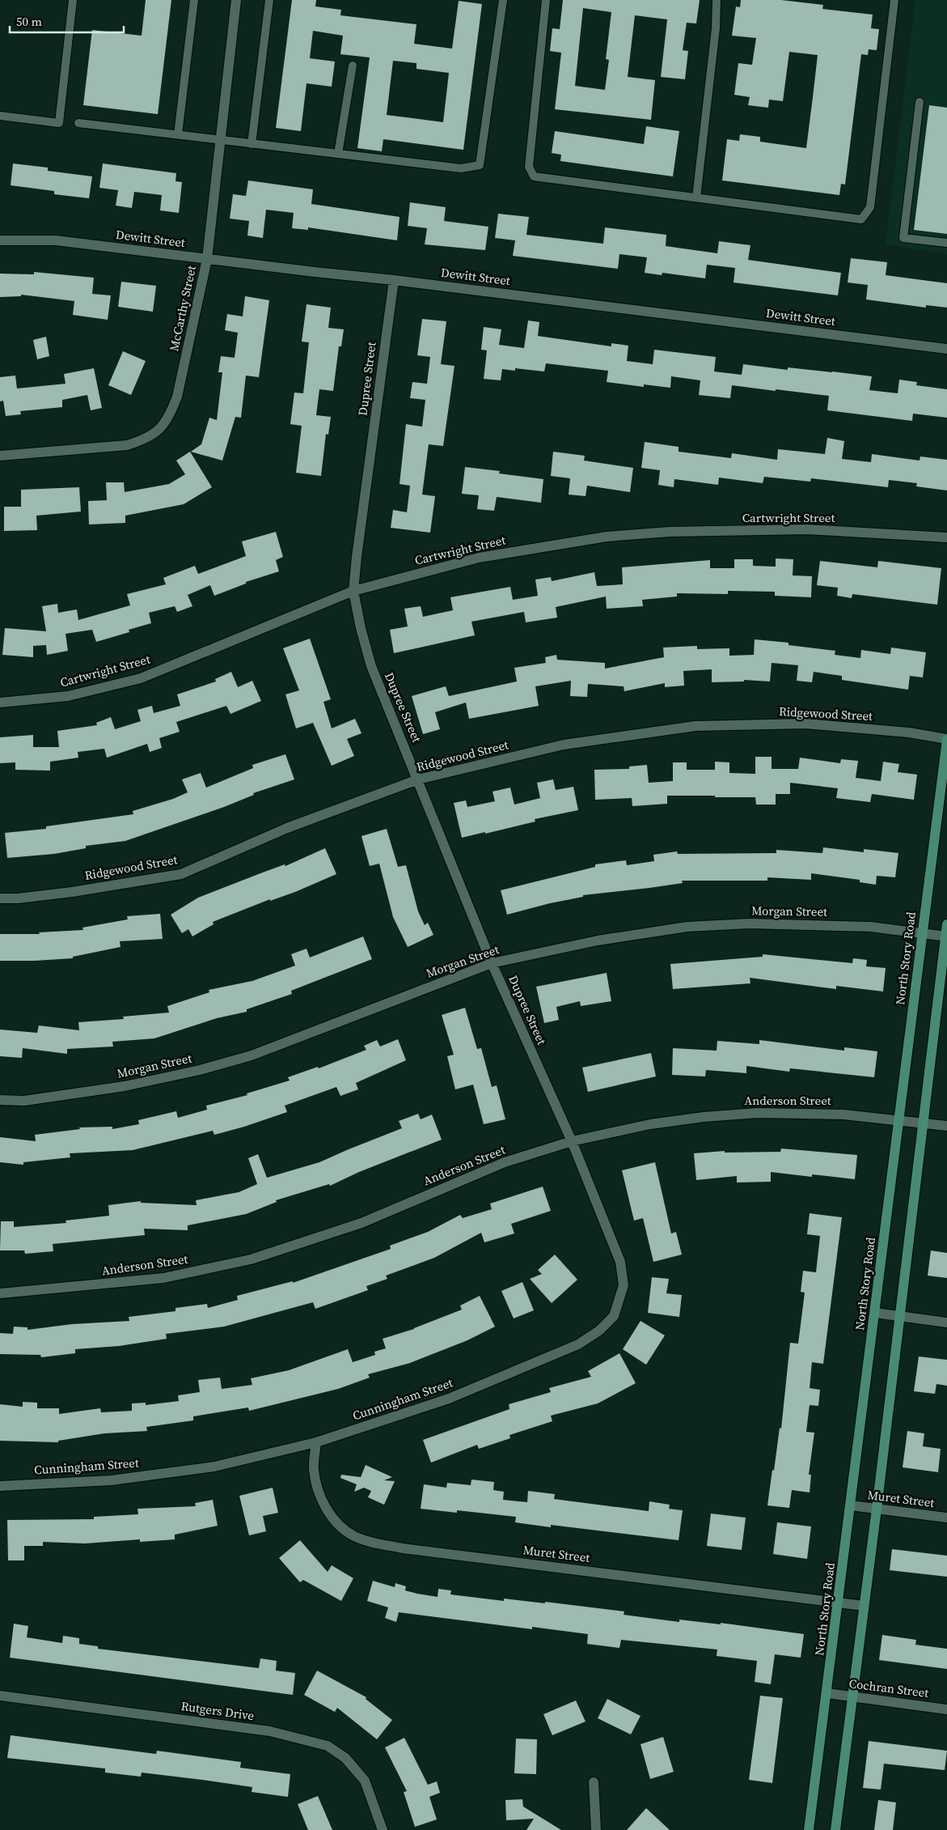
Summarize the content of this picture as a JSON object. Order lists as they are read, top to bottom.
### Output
{
  "streets": {
    "main road": ["North Story Road"],
    "street": [
      "Dewitt Street",
      "McCarthy Street",
      "Dupree Street",
      "Cartwright Street",
      "Ridgewood Street",
      "Morgan Street",
      "Anderson Street",
      "Cunningham Street",
      "Muret Street",
      "Cochran Street",
      "Rutgers Drive"
    ]
  },
  "crossings": [
    ["Dewitt Street", "McCarthy Street"],
    ["Dewitt Street", "Dupree Street"],
    ["Dupree Street", "Cartwright Street"],
    ["Dupree Street", "Ridgewood Street"],
    ["Dupree Street", "Morgan Street"],
    ["Dupree Street", "Anderson Street"],
    ["Dupree Street", "Cunningham Street"],
    ["Ridgewood Street", "North Story Road"],
    ["Morgan Street", "North Story Road"],
    ["North Story Road", "Anderson Street"],
    ["North Story Road", "Muret Street"],
    ["North Story Road", "Cochran Street"],
    ["Anderson Street", "Cunningham Street"],
    ["Cunningham Street", "Muret Street"]
  ],
  "scale_bar": "50 m"
}
